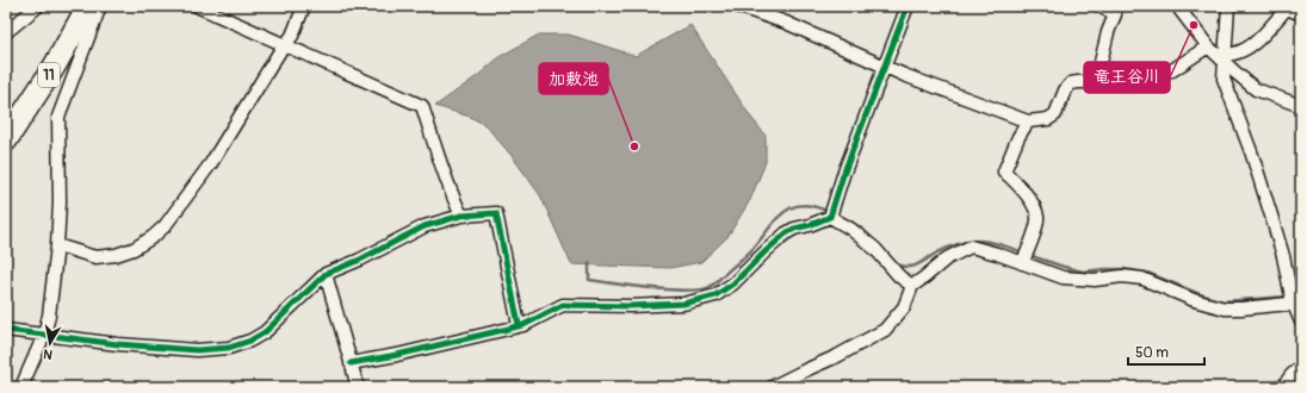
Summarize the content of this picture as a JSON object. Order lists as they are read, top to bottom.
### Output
{
  "streets": {
    "highway": ["11"]
  },
  "places": ["竜王谷川", "加敷池"],
  "scale_bar": "50 m",
  "north": "bottom"
}
